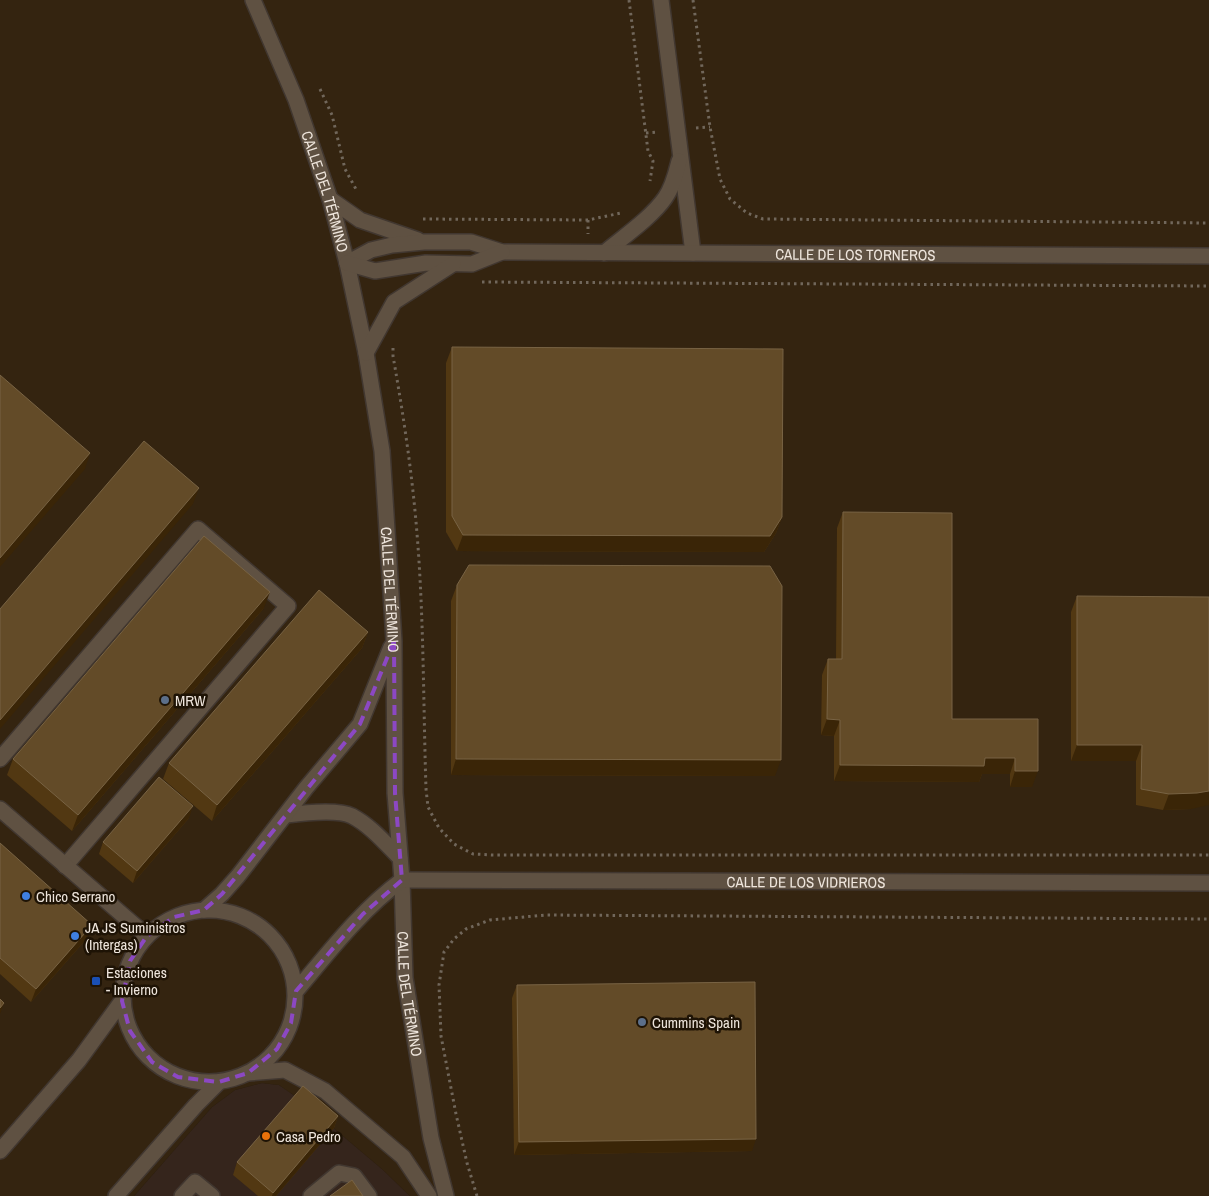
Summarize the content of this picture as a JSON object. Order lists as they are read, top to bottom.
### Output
{
  "streets": {
    "street": ["CALLE DEL TÉRMINO", "CALLE DE LOS TORNEROS", "CALLE DE LOS VIDRIEROS"]
  },
  "crossings": [
    ["CALLE DEL TÉRMINO", "CALLE DE LOS TORNEROS"],
    ["CALLE DEL TÉRMINO", "CALLE DE LOS VIDRIEROS"]
  ],
  "places": {
    "other": [
      "MRW",
      "Chico Serrano",
      "JA JS Suministros (Intergas)",
      "Cummins Spain",
      "Casa Pedro"
    ],
    "transit": ["Estaciones - Invierno"]
  }
}
